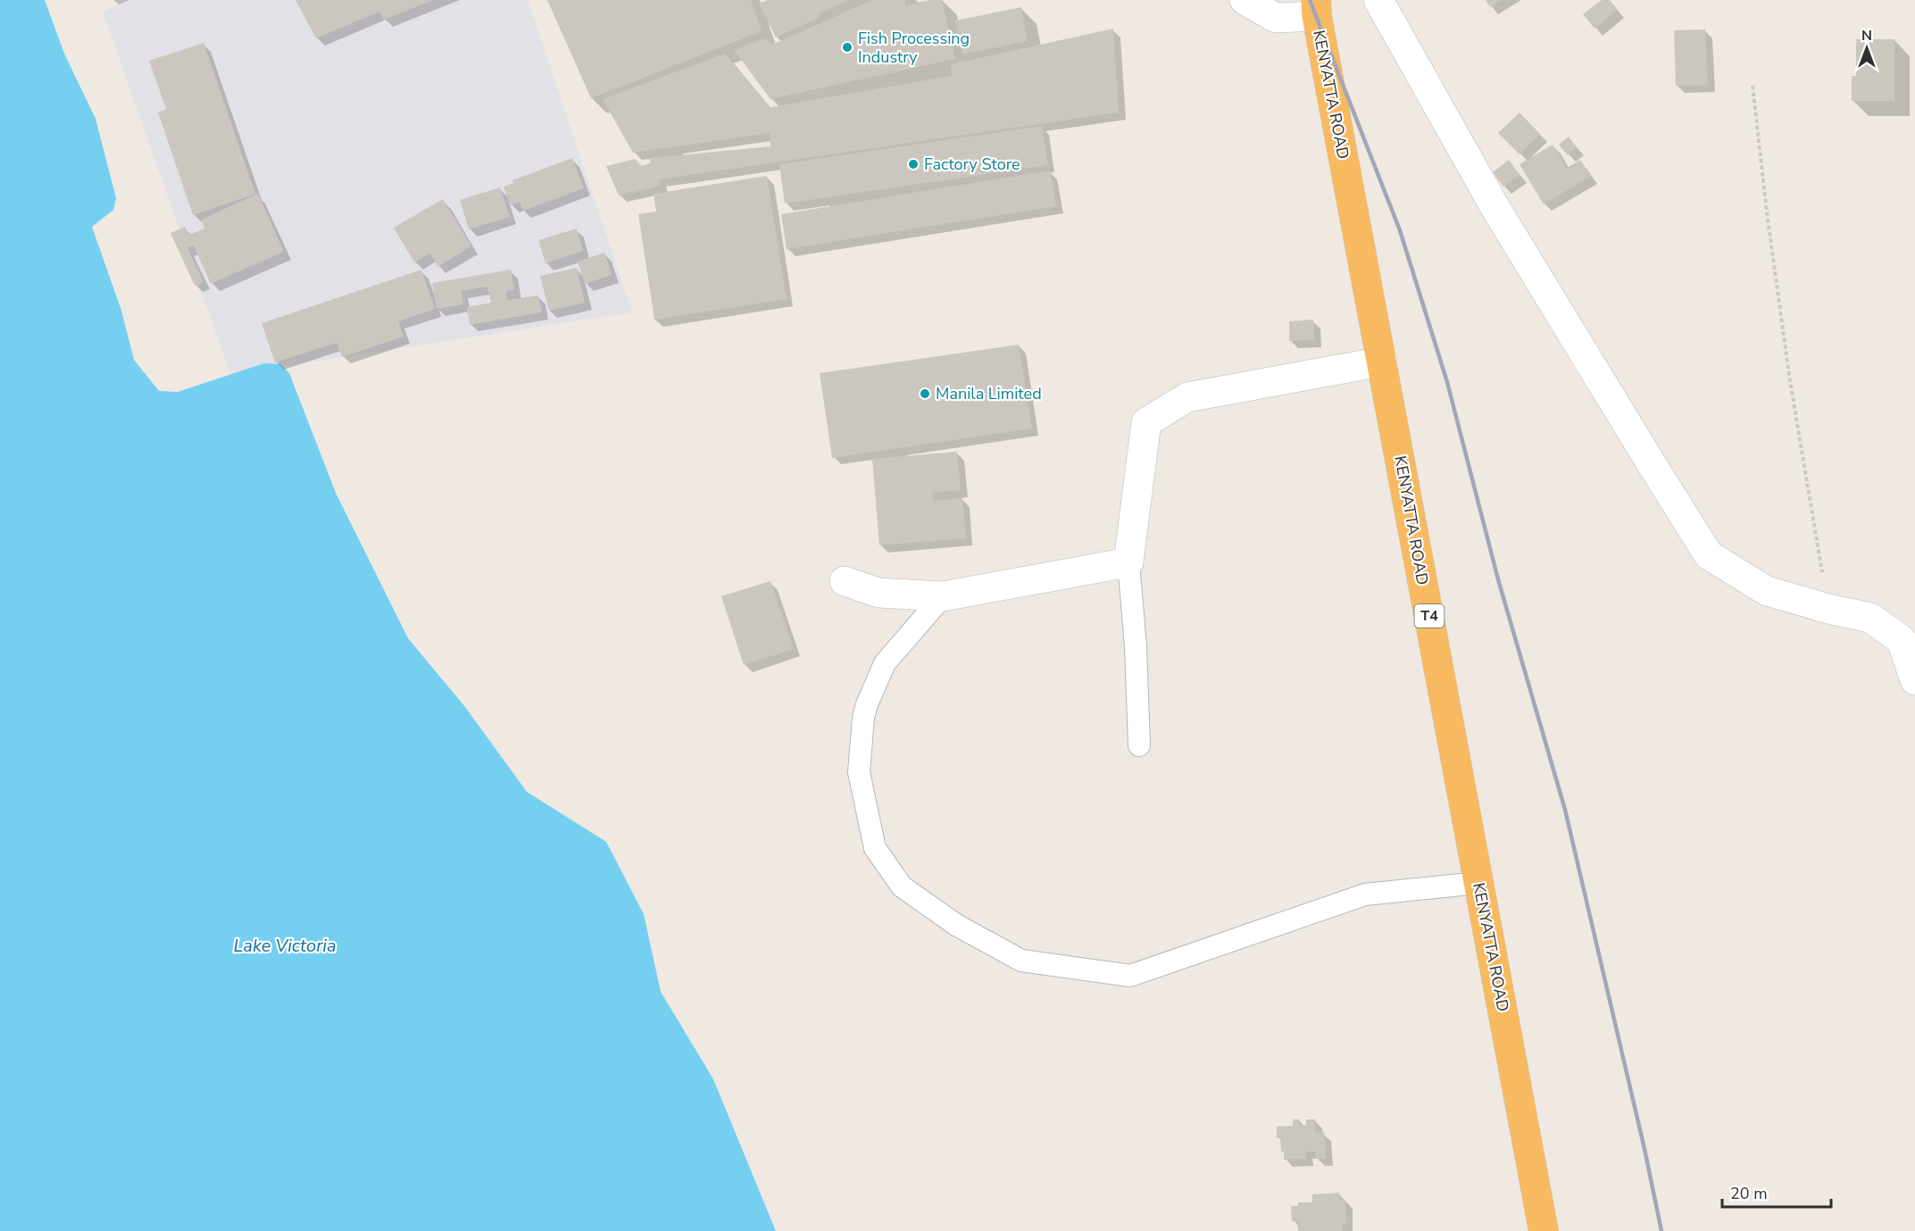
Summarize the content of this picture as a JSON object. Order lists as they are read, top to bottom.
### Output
{
  "streets": {
    "highway": ["KENYATTA ROAD", "T4"]
  },
  "water": ["Lake Victoria"],
  "places": ["Fish Processing Industry", "Factory Store", "Manila Limited"],
  "scale_bar": "20 m",
  "north": "top"
}
